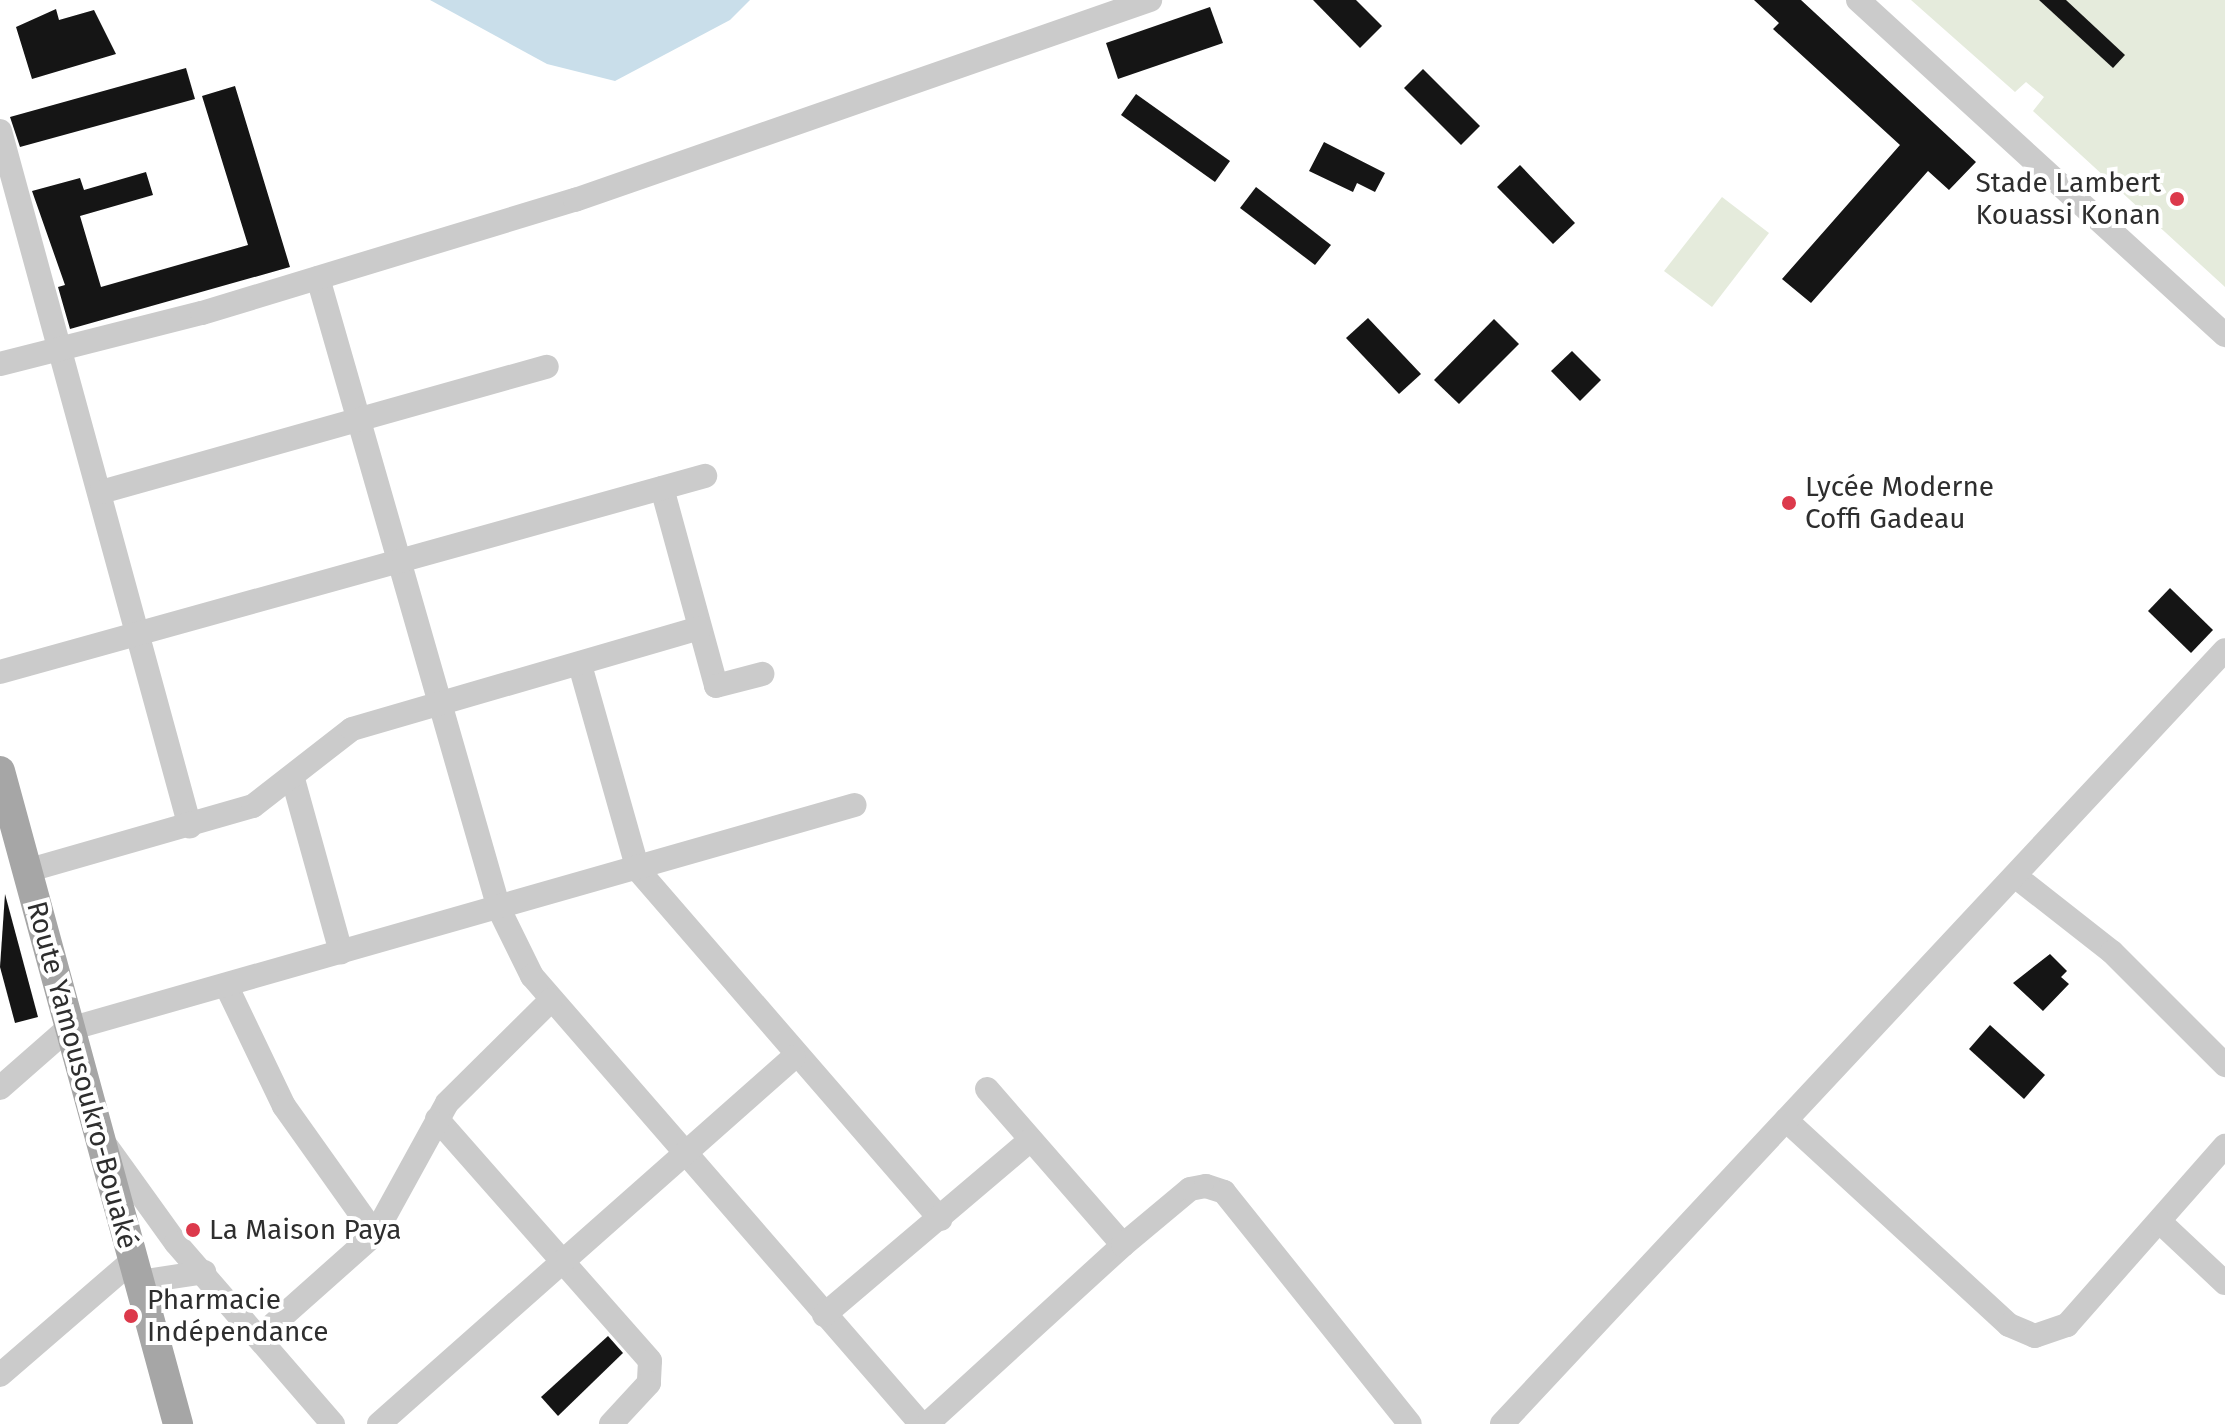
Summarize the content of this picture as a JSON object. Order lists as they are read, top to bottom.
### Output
{
  "streets": {
    "main road": ["Route Yamousoukro-Bouaké"]
  },
  "places": [
    "Stade Lambert Kouassi Konan",
    "Lycée Moderne Coffi Gadeau",
    "La Maison Paya",
    "Pharmacie Indépendance"
  ]
}
